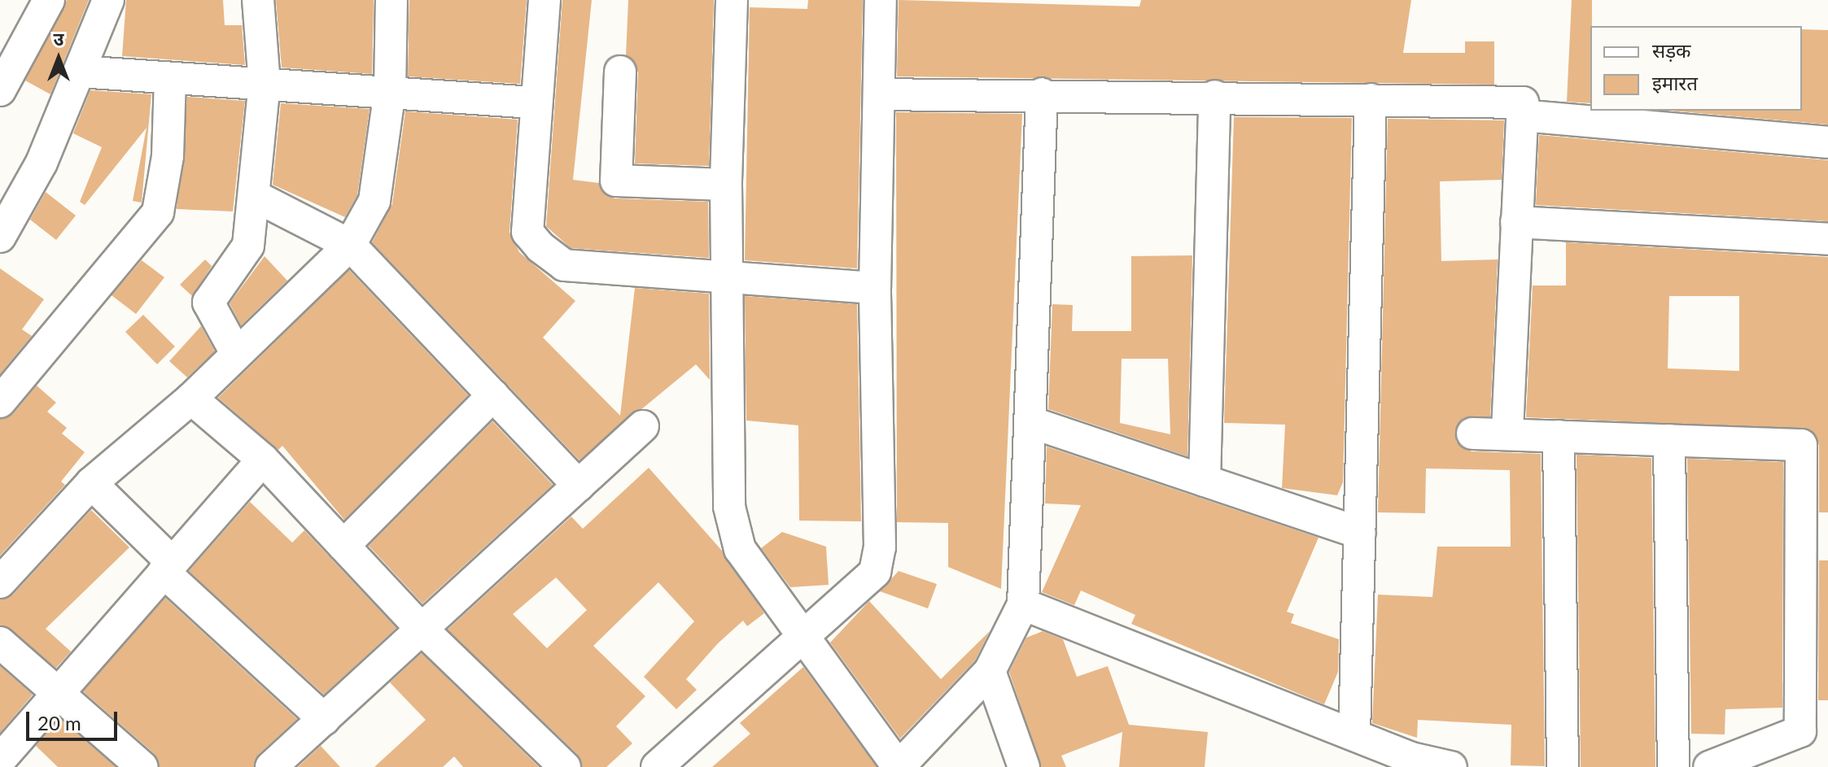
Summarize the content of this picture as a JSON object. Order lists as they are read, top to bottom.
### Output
{
  "legend": ["सड़क", "इमारत"],
  "scale_bar": "20 m",
  "north": "top"
}
